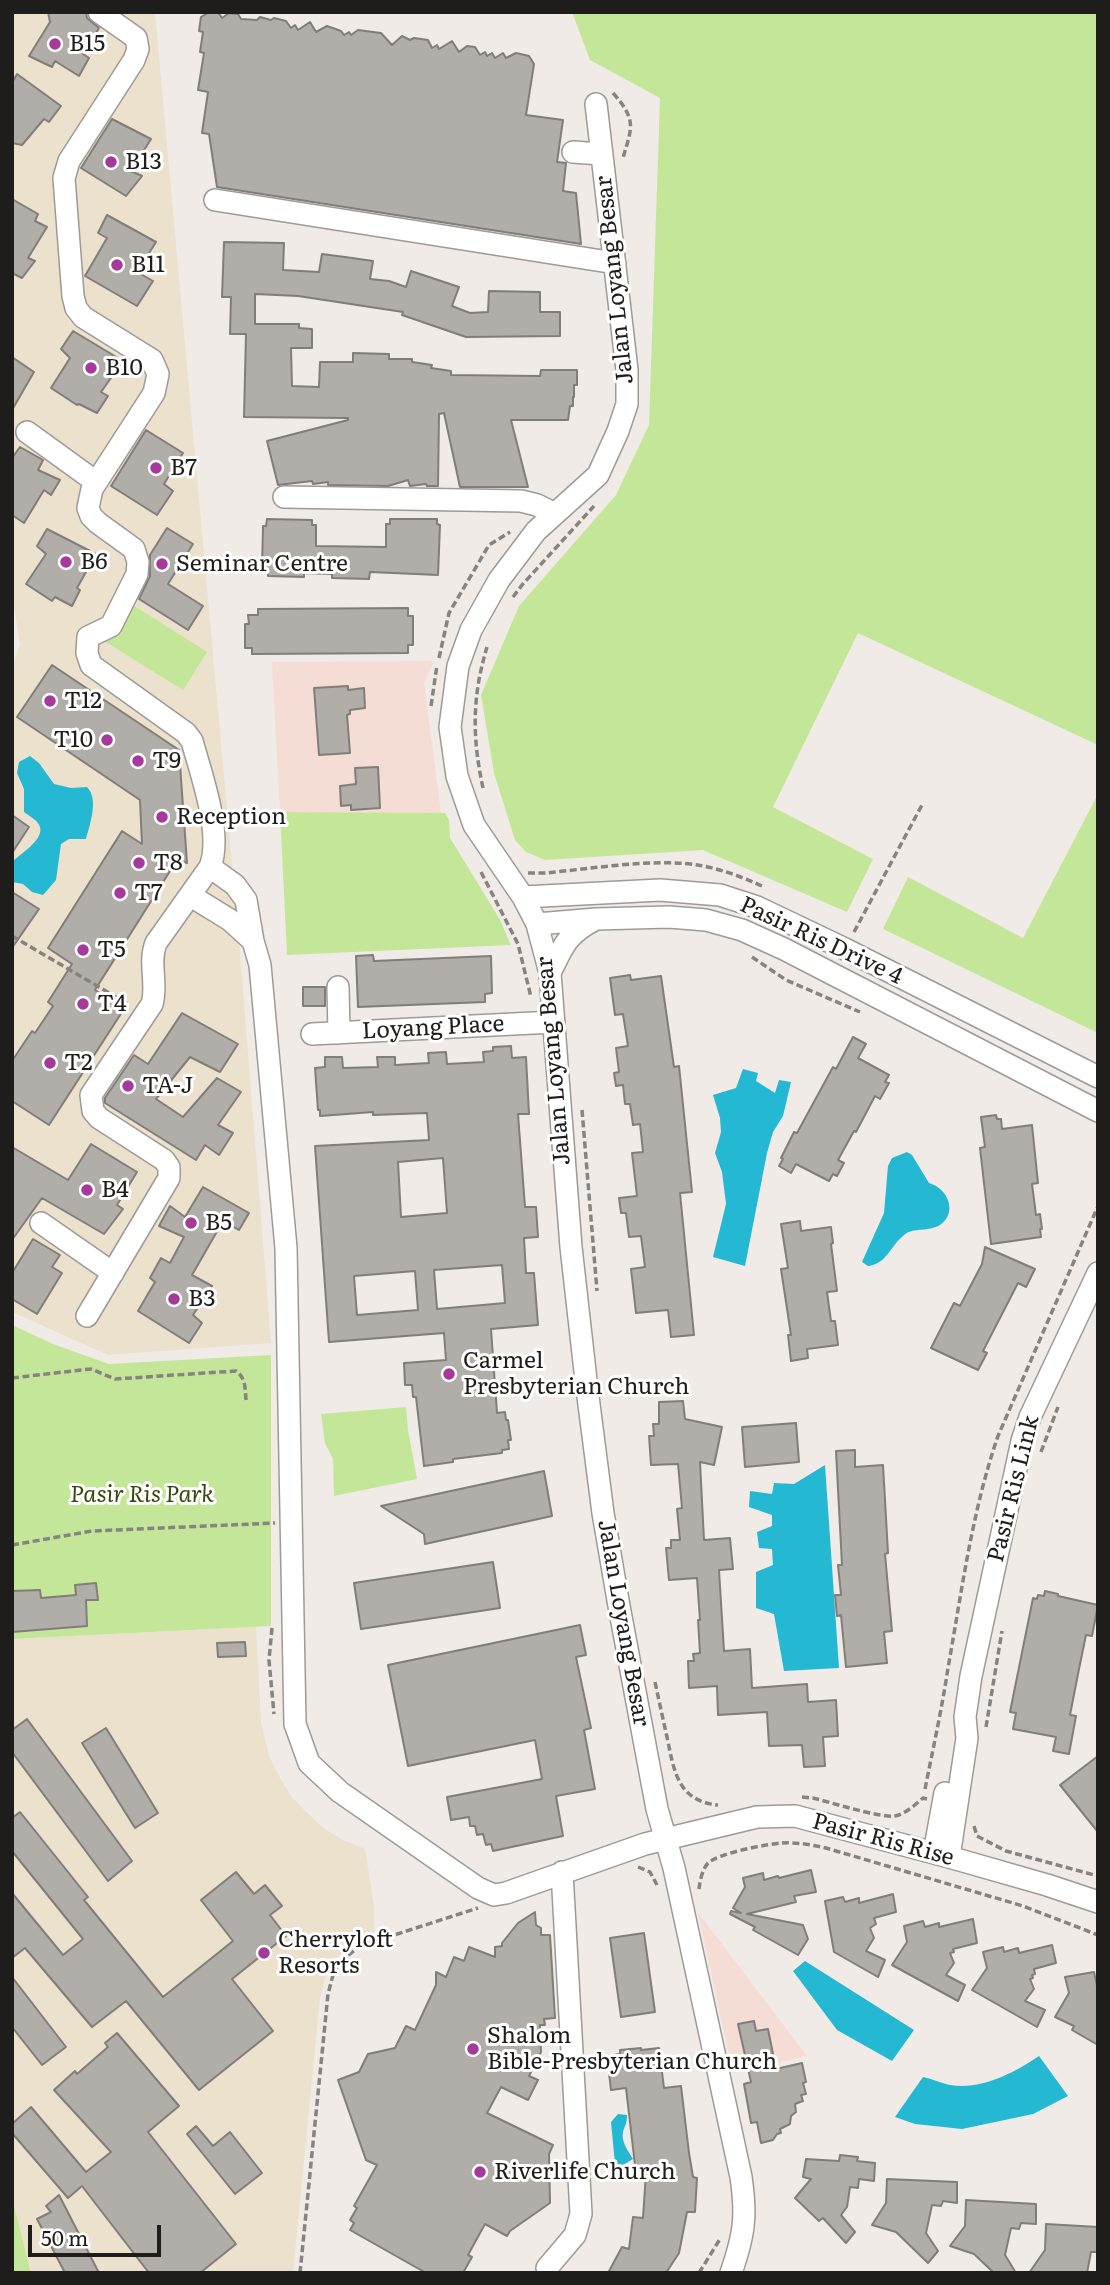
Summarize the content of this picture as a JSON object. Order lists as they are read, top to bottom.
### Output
{
  "streets": {
    "street": [
      "Jalan Loyang Besar",
      "Pasir Ris Drive 4",
      "Loyang Place",
      "Pasir Ris Link",
      "Pasir Ris Rise"
    ]
  },
  "crossings": [
    ["Jalan Loyang Besar", "Pasir Ris Drive 4"],
    ["Jalan Loyang Besar", "Loyang Place"],
    ["Jalan Loyang Besar", "Pasir Ris Rise"],
    ["Pasir Ris Link", "Pasir Ris Rise"]
  ],
  "parks": ["Pasir Ris Park"],
  "places": [
    "B15",
    "B13",
    "B11",
    "B10",
    "B7",
    "B6",
    "Seminar Centre",
    "T12",
    "T10",
    "T9",
    "Reception",
    "T8",
    "T7",
    "T5",
    "T4",
    "T2",
    "TA-J",
    "B4",
    "B5",
    "B3",
    "Carmel Presbyterian Church",
    "Cherryloft Resorts",
    "Shalom Bible-Presbyterian Church",
    "Riverlife Church"
  ],
  "scale_bar": "50 m"
}
